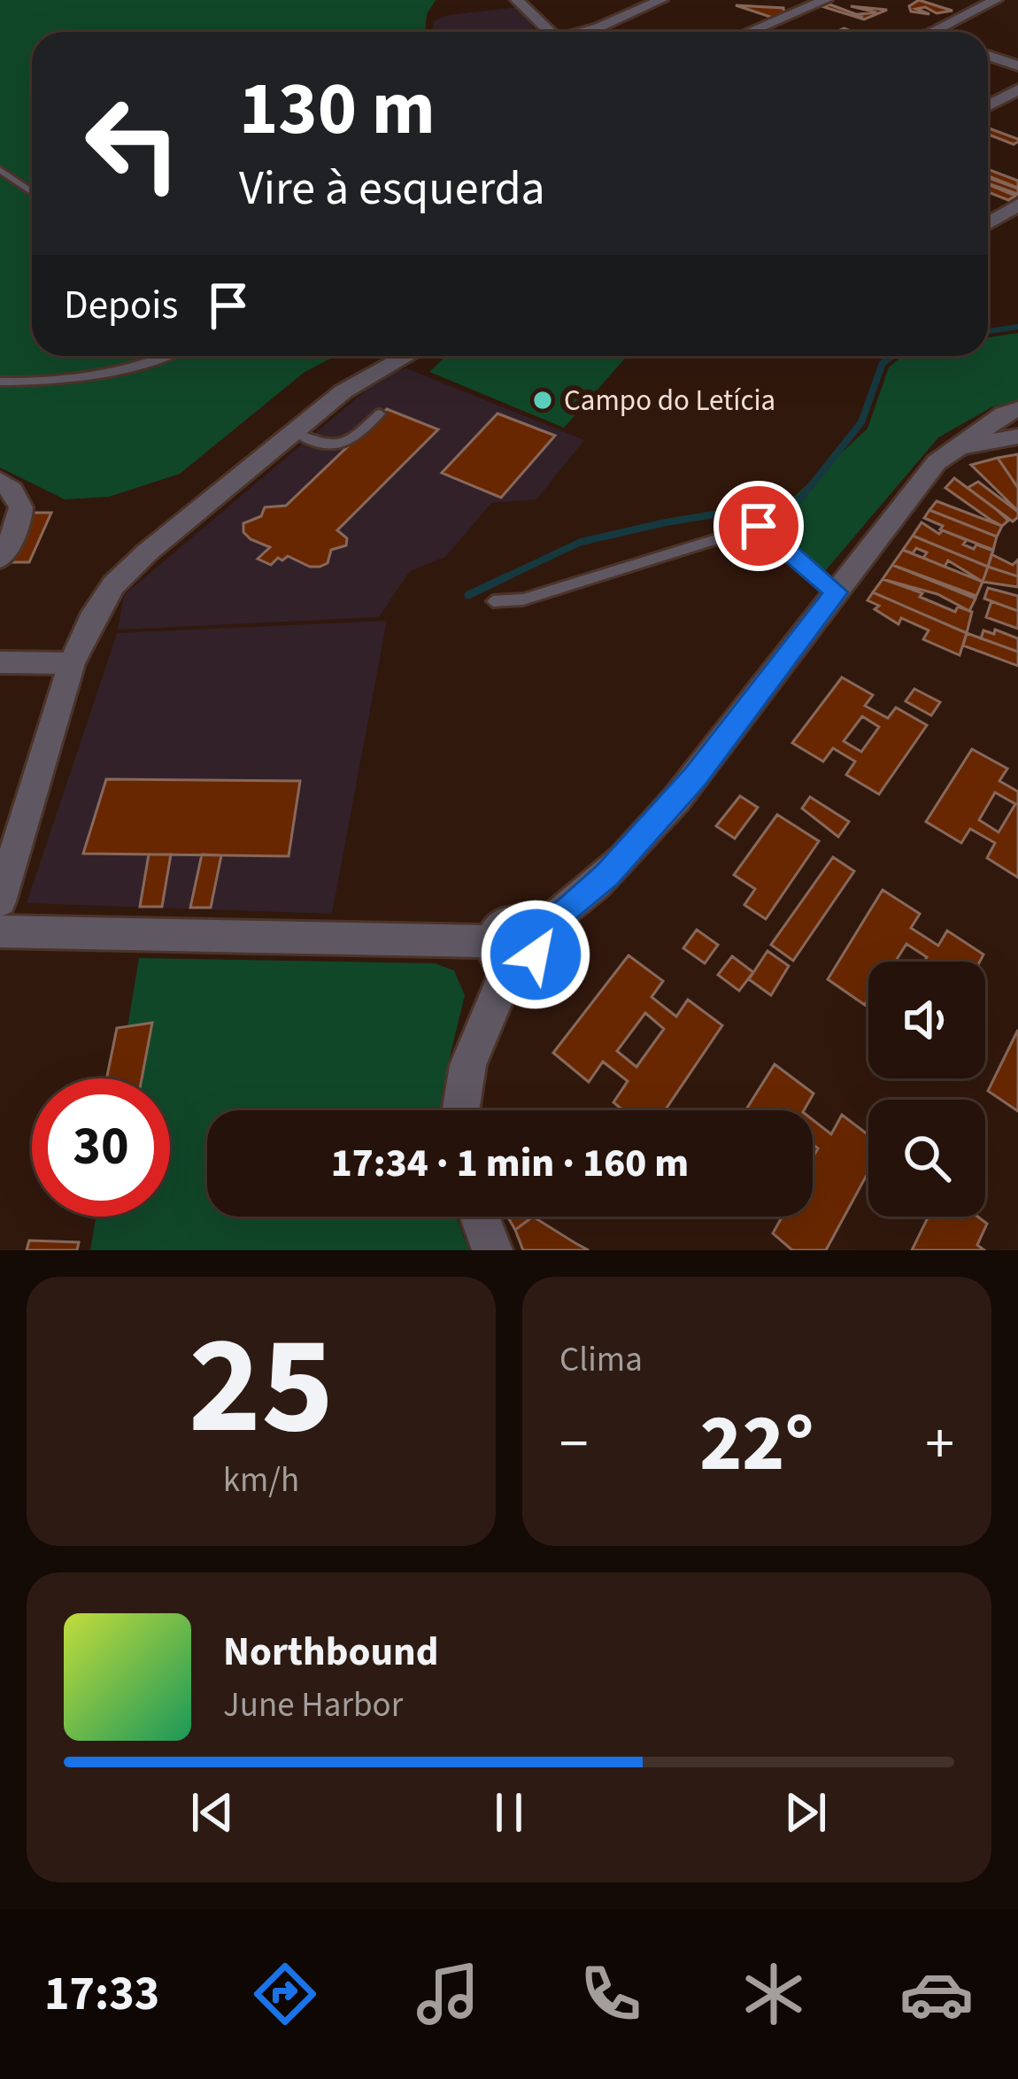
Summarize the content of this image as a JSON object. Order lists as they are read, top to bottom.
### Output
{
  "places": ["Campo do Letícia"],
  "page": {
    "turn": ["130 m", "Vire à esquerda"],
    "then": "Depois",
    "limit": "30",
    "trip": "17:34 · 1 min · 160 m",
    "tile": [
      ["25", "km/h"],
      "Clima"
    ],
    "heat": ["−", "22°", "+"],
    "song": ["Northbound", "June Harbor"],
    "tabs": "17:33"
  }
}
